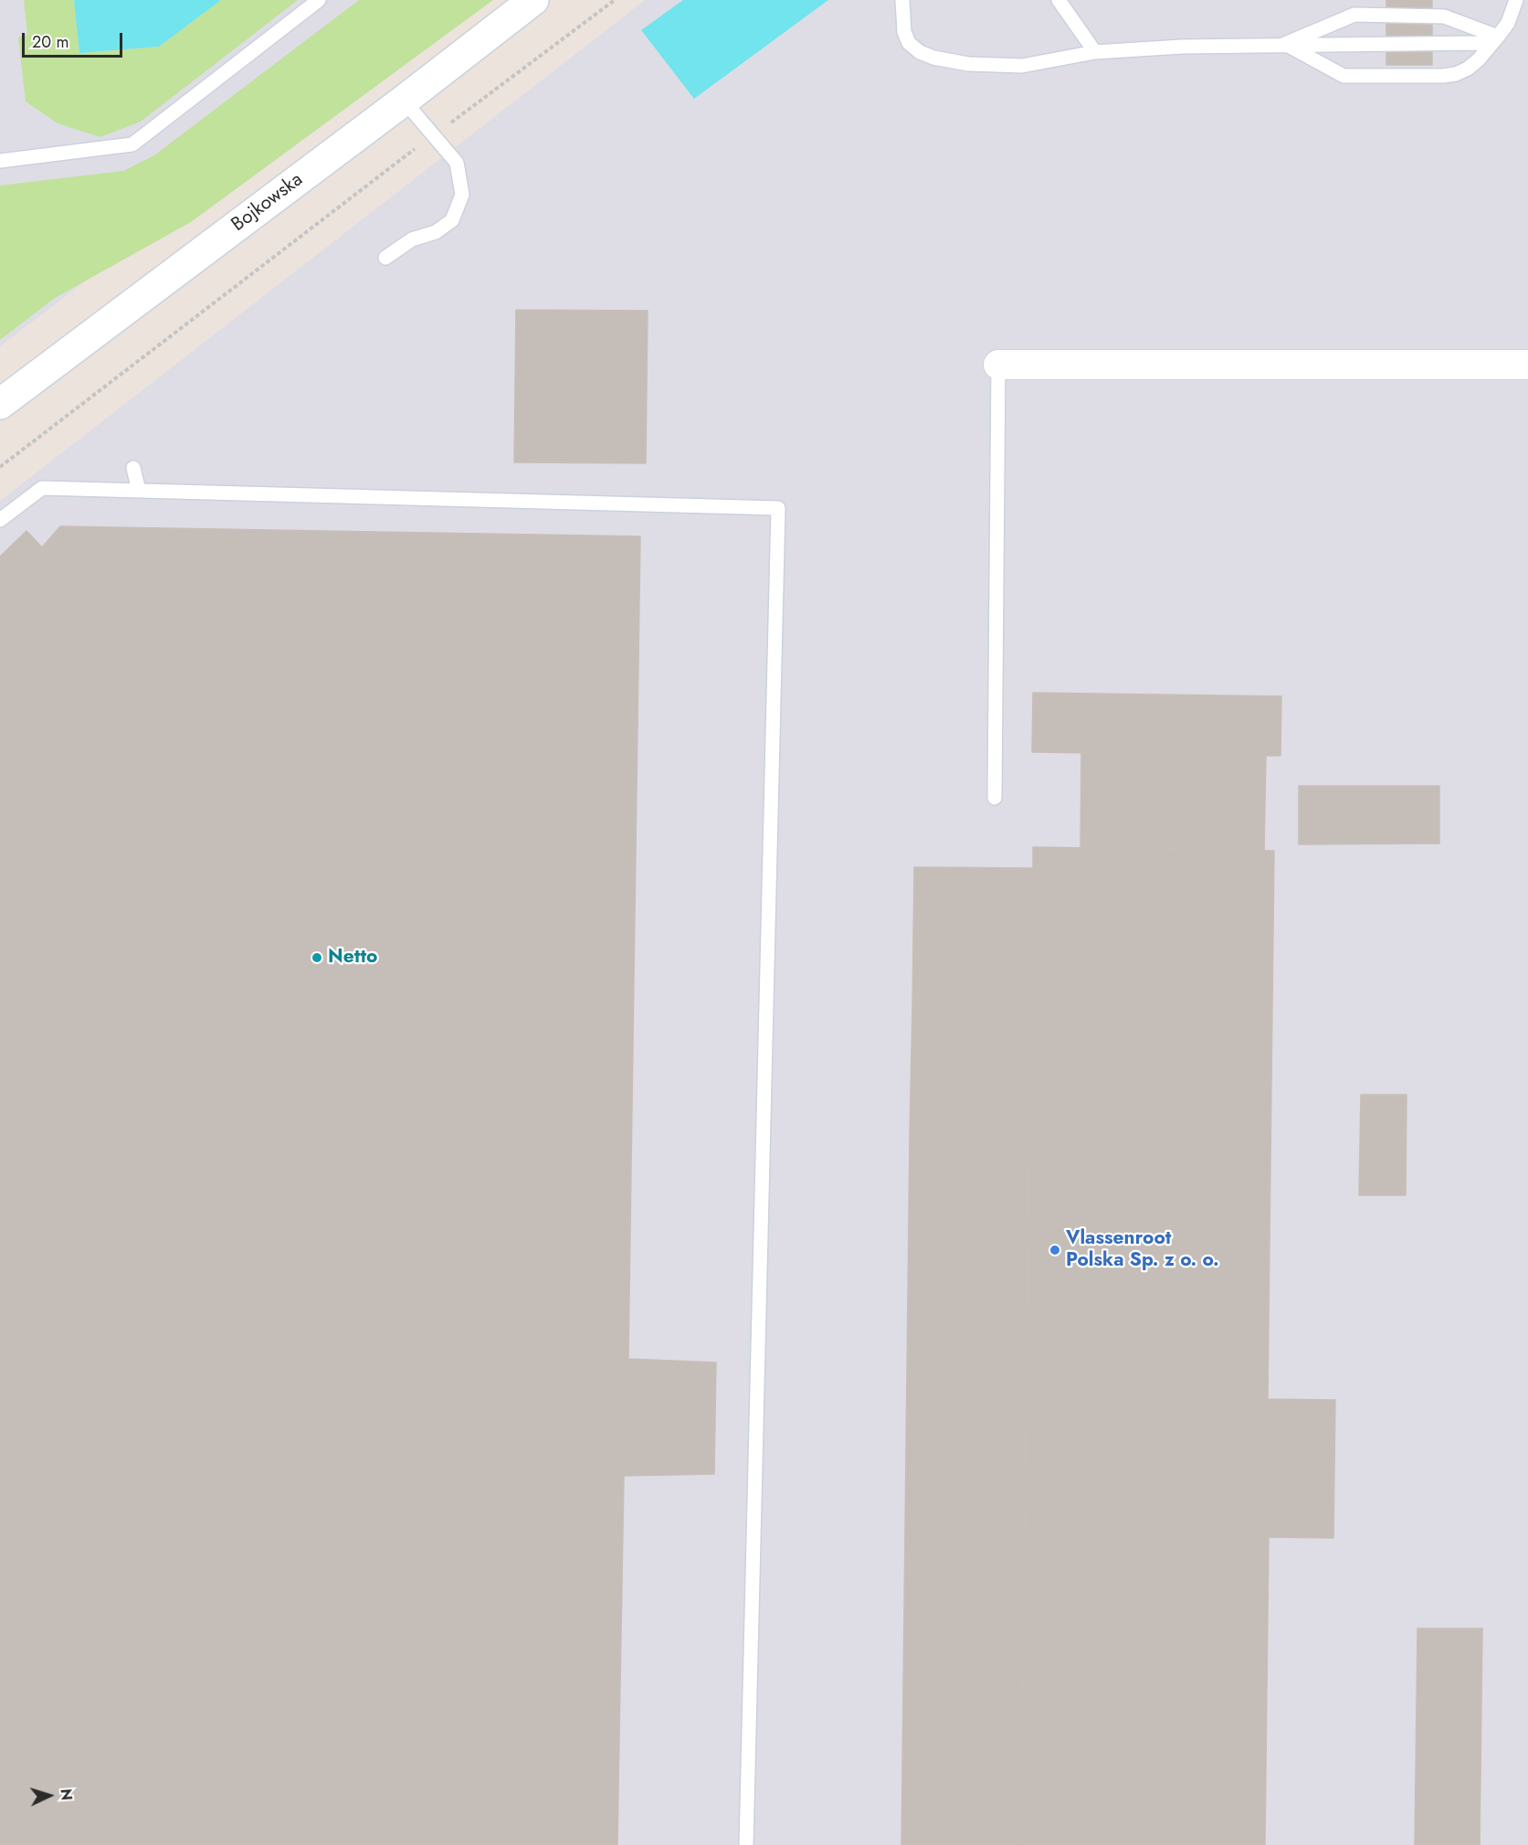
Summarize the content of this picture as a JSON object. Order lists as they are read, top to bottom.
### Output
{
  "streets": {
    "street": ["Bojkowska"]
  },
  "places": ["Netto", "Vlassenroot Polska Sp. z o. o."],
  "scale_bar": "20 m",
  "north": "right"
}
